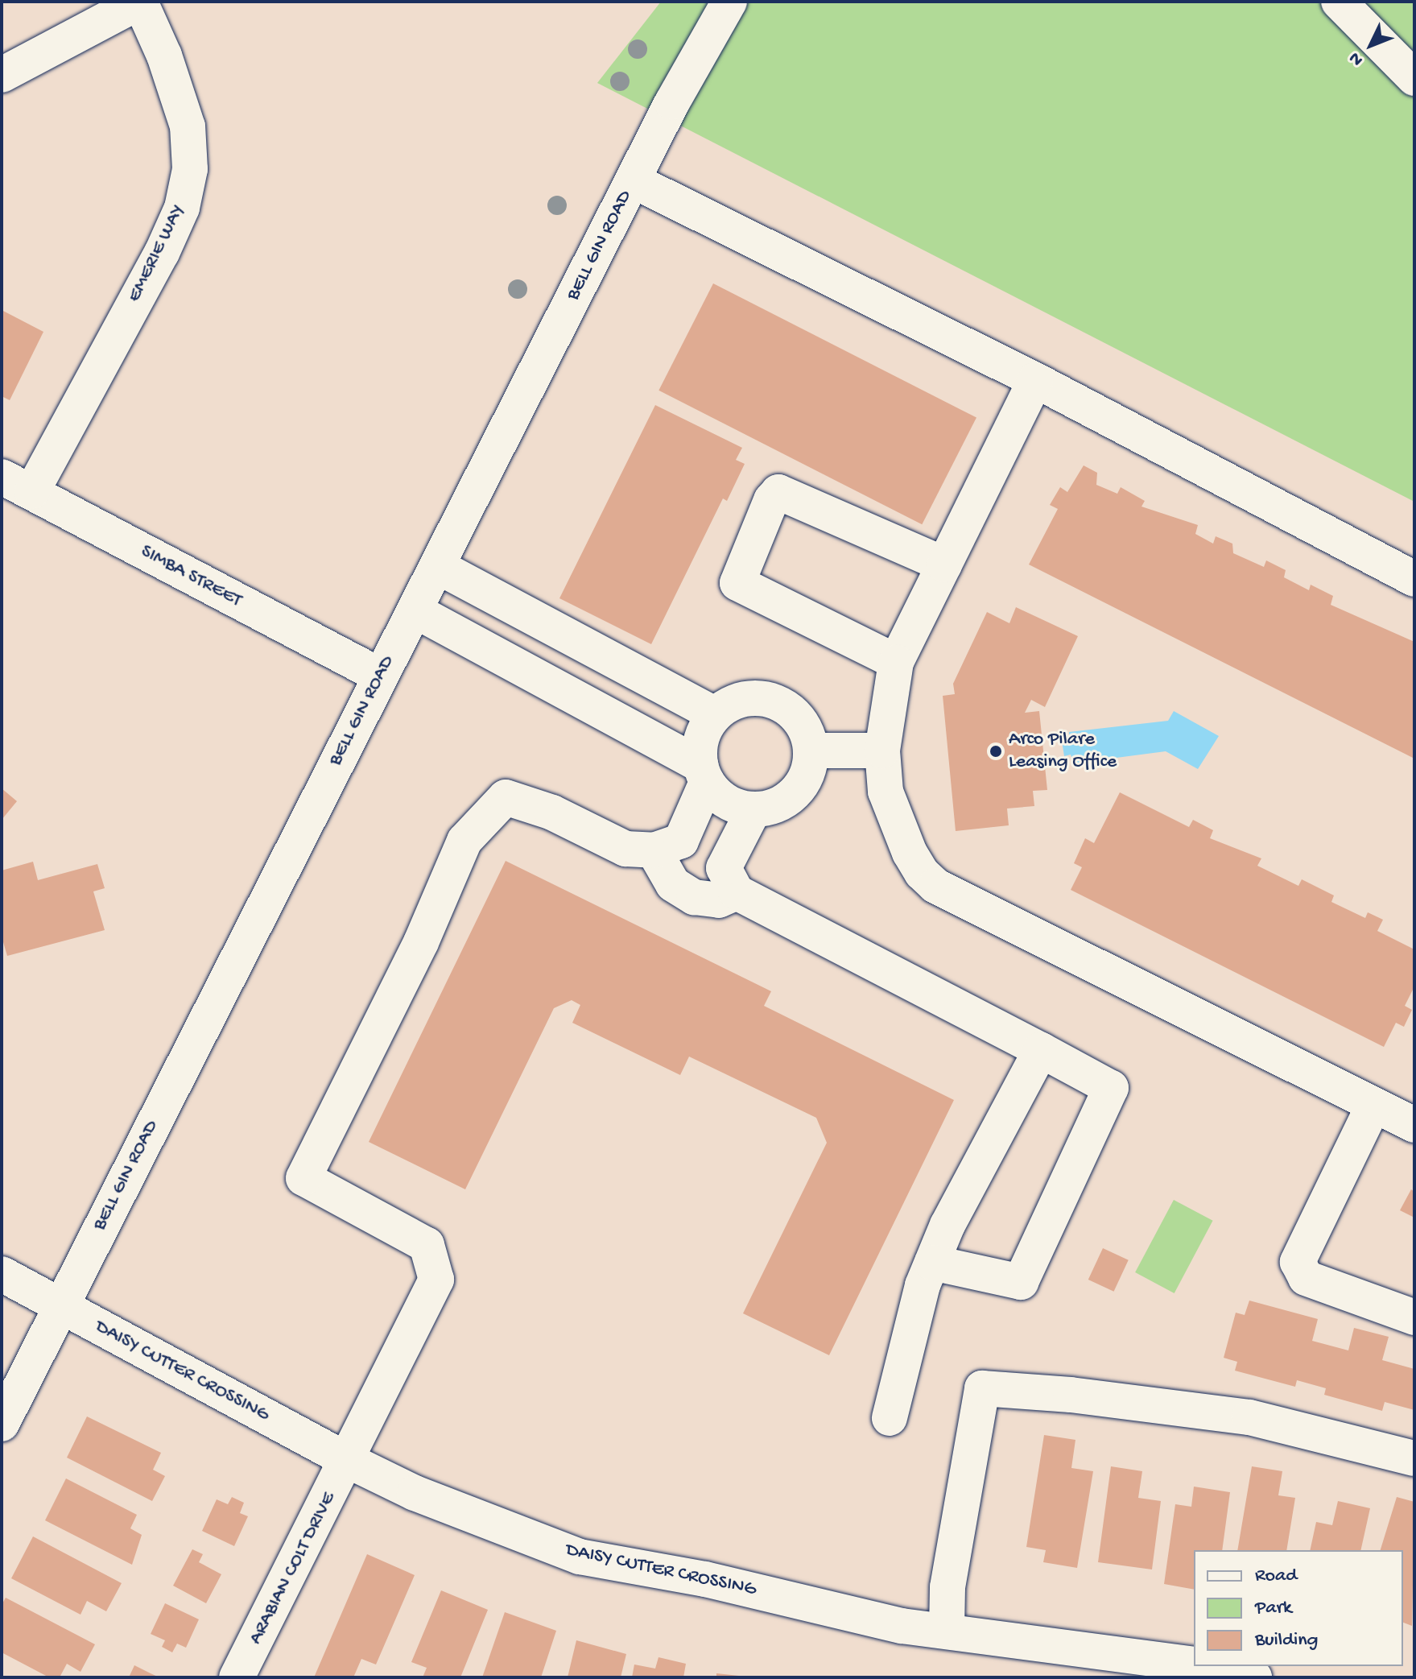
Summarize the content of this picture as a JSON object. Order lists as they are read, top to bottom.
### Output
{
  "streets": {
    "street": [
      "BELL GIN ROAD",
      "EMERIE WAY",
      "SIMBA STREET",
      "DAISY CUTTER CROSSING",
      "ARABIAN COLT DRIVE"
    ]
  },
  "crossings": [
    ["BELL GIN ROAD", "SIMBA STREET"],
    ["BELL GIN ROAD", "DAISY CUTTER CROSSING"],
    ["EMERIE WAY", "SIMBA STREET"],
    ["DAISY CUTTER CROSSING", "ARABIAN COLT DRIVE"]
  ],
  "places": ["Arco Pilare Leasing Office"],
  "legend": ["Road", "Park", "Building"],
  "north": "bottom left"
}
